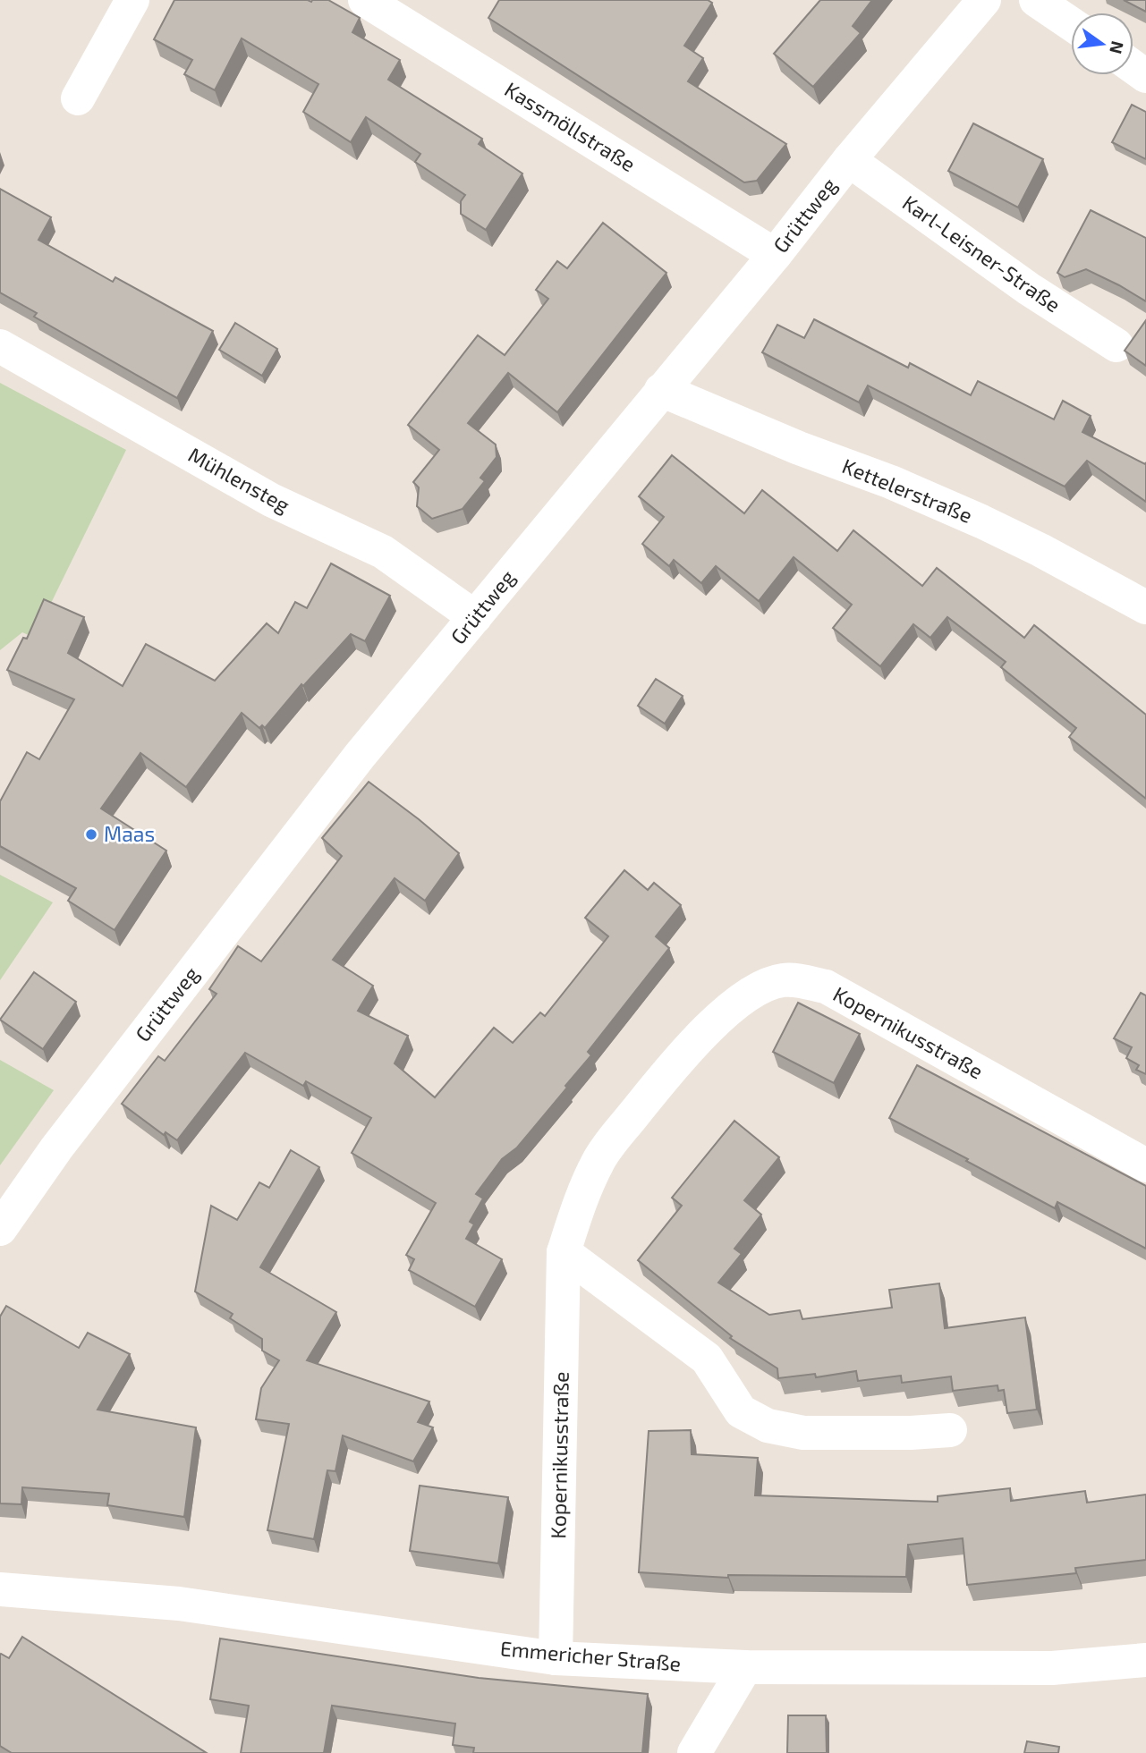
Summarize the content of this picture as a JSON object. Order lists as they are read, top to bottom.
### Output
{
  "streets": {
    "street": [
      "Kassmöllstraße",
      "Grüttweg",
      "Karl-Leisner-Straße",
      "Mühlensteg",
      "Kettelerstraße",
      "Kopernikusstraße",
      "Emmericher Straße"
    ]
  },
  "crossings": [
    ["Kassmöllstraße", "Grüttweg"],
    ["Grüttweg", "Karl-Leisner-Straße"],
    ["Grüttweg", "Mühlensteg"],
    ["Grüttweg", "Kettelerstraße"],
    ["Kopernikusstraße", "Emmericher Straße"]
  ],
  "places": ["Maas"],
  "north": "right"
}
